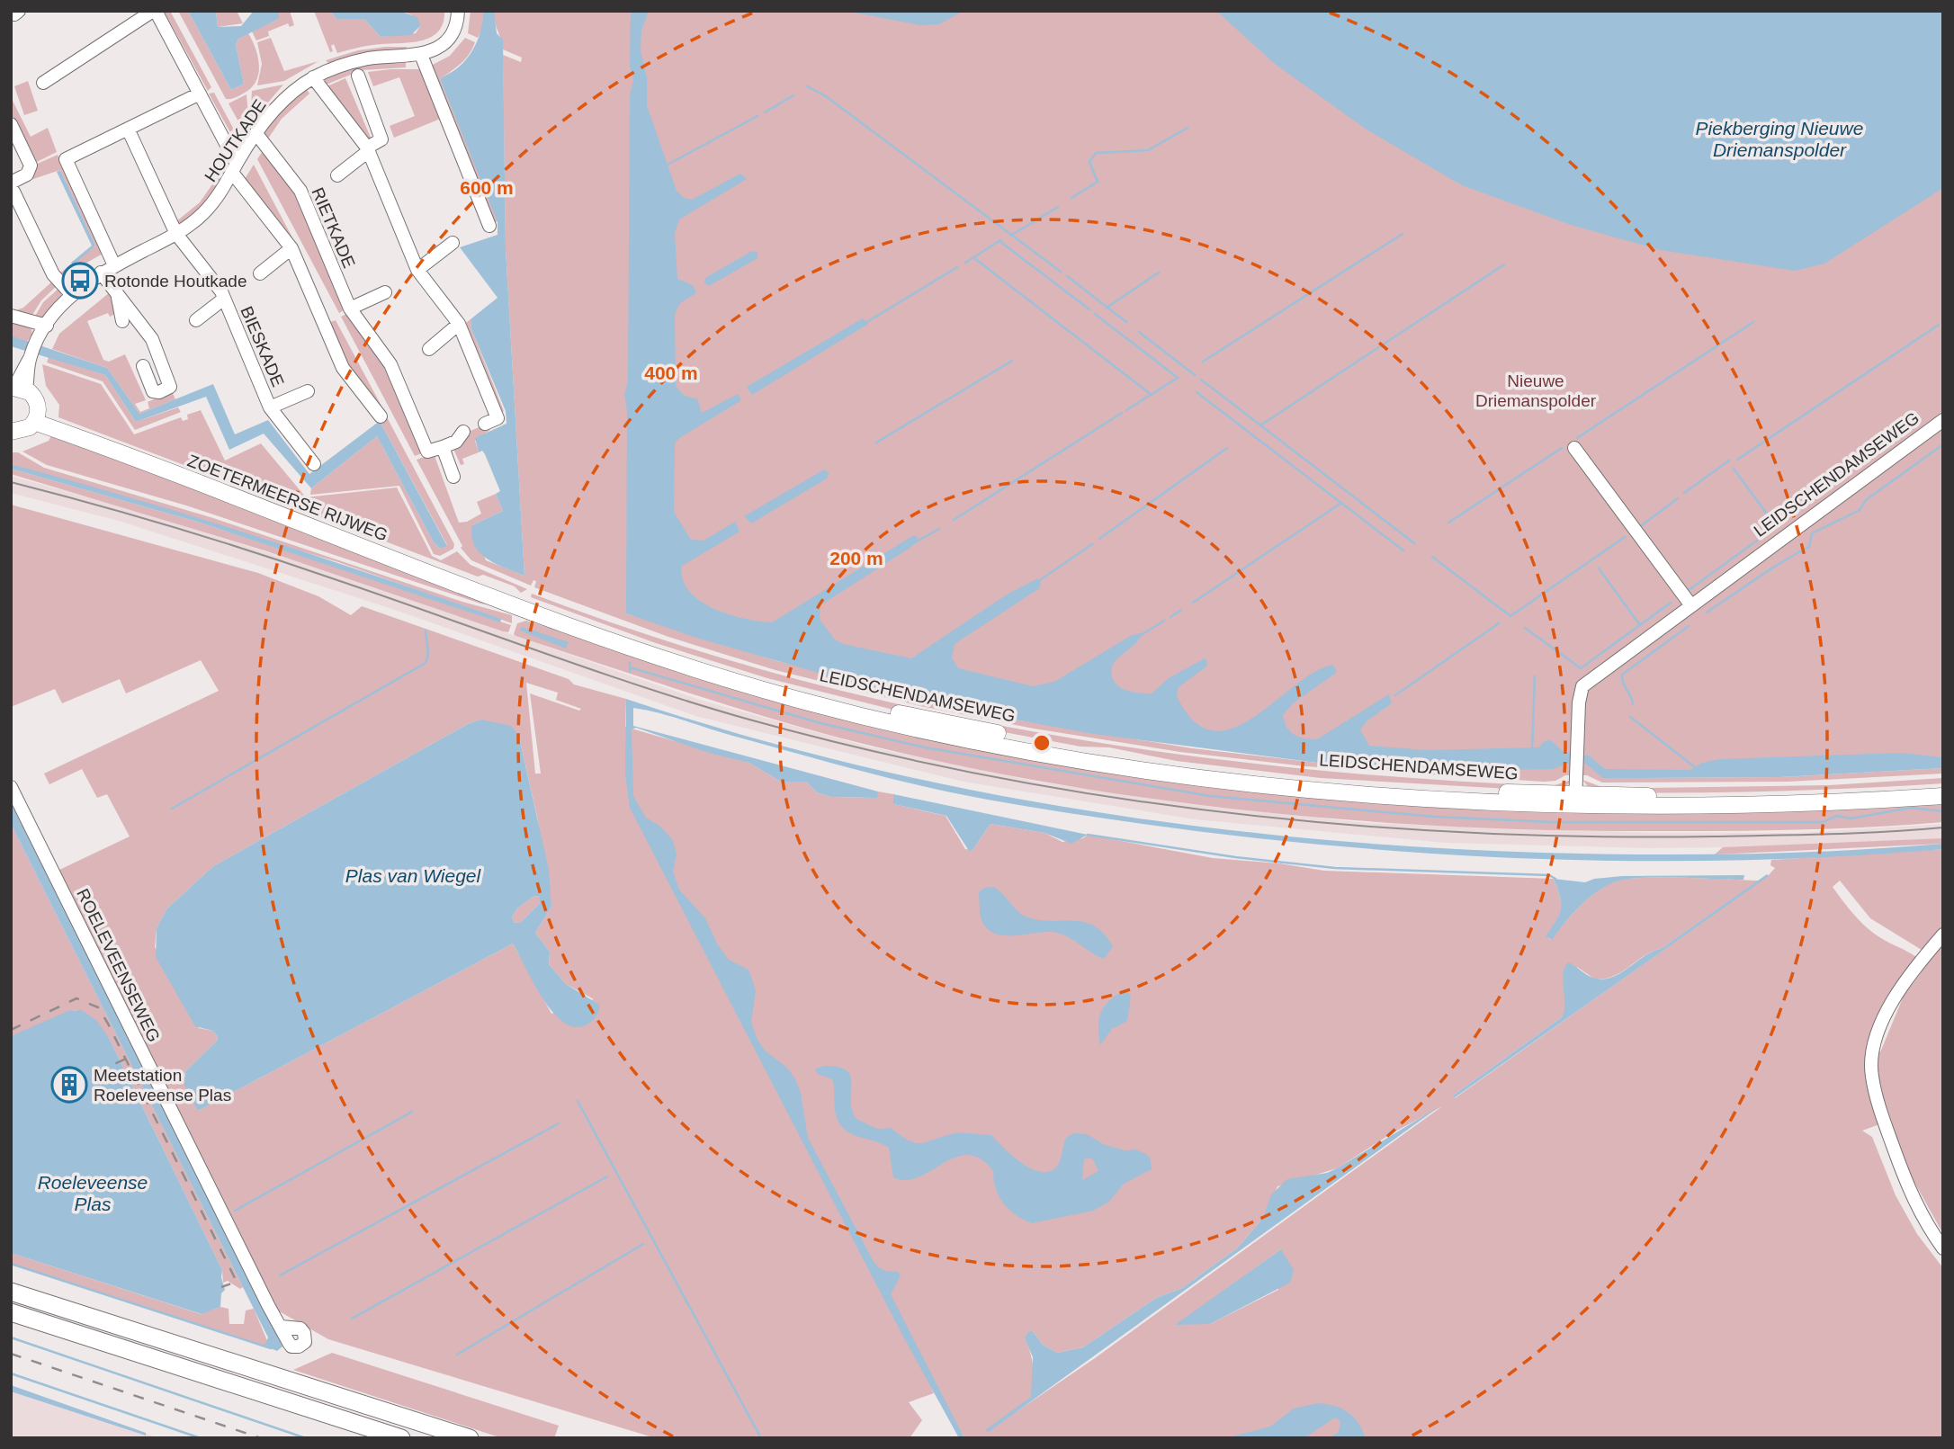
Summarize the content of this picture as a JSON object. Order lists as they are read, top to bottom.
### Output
{
  "streets": {
    "main road": ["LEIDSCHENDAMSEWEG", "ZOETERMEERSE RIJWEG"],
    "street": [
      "HOUTKADE",
      "RIETKADE",
      "BIESKADE",
      "ROELEVEENSEWEG"
    ]
  },
  "crossings": [
    ["HOUTKADE", "RIETKADE"],
    ["HOUTKADE", "BIESKADE"],
    ["LEIDSCHENDAMSEWEG", "ZOETERMEERSE RIJWEG"]
  ],
  "water": ["Piekberging Nieuwe Driemanspolder", "Plas van Wiegel", "Roeleveense Plas"],
  "parks": ["Nieuwe Driemanspolder"],
  "places": {
    "bus stop": ["Rotonde Houtkade"],
    "building": ["Meetstation Roeleveense Plas"]
  },
  "rings": ["600 m", "400 m", "200 m"]
}
